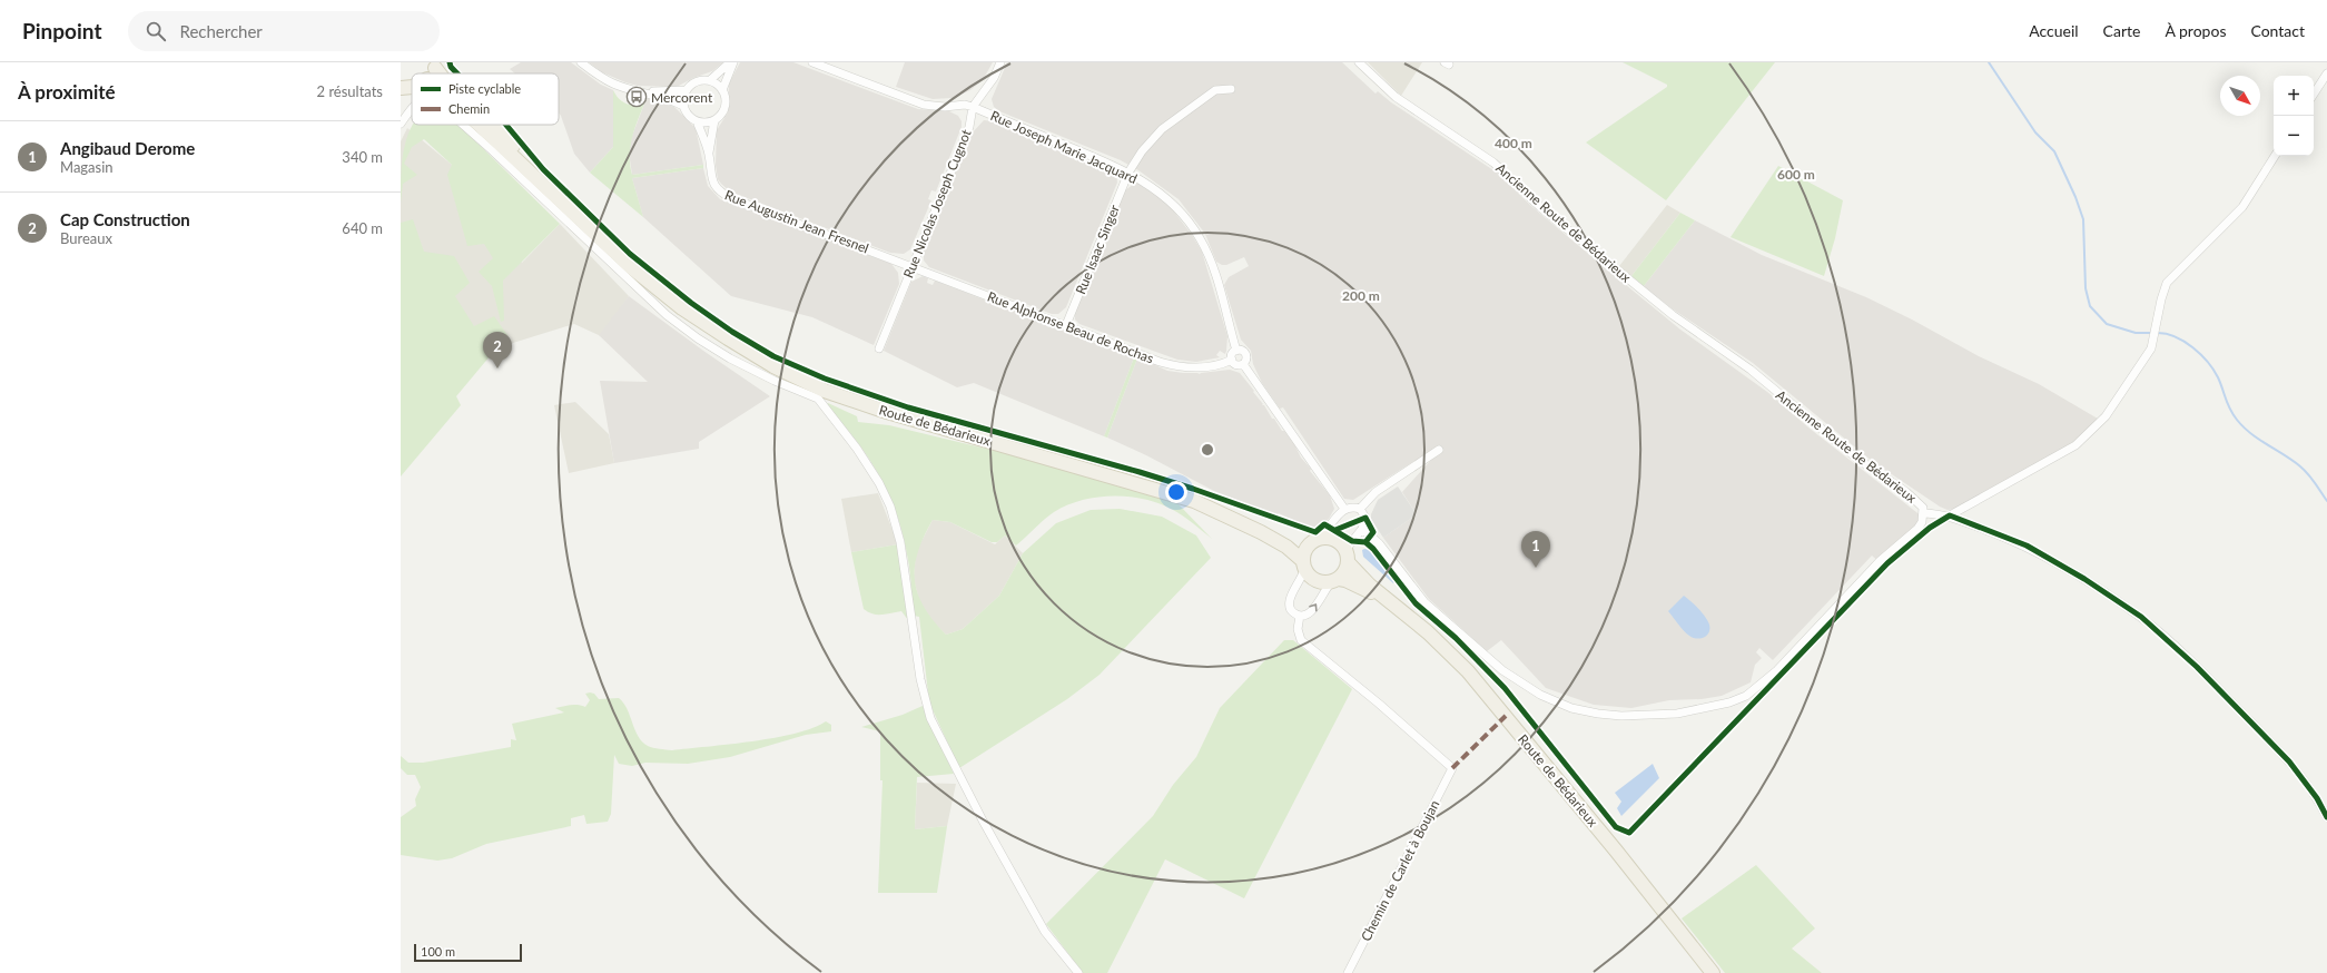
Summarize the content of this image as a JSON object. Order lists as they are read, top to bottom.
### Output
{
  "streets": {
    "main road": ["Route de Bédarieux"],
    "street": [
      "Rue Joseph Marie Jacquard",
      "Rue Nicolas Joseph Cugnot",
      "Rue Augustin Jean Fresnel",
      "Ancienne Route de Bédarieux",
      "Rue Isaac Singer",
      "Rue Alphonse Beau de Rochas",
      "Chemin de Carlet à Boujan"
    ]
  },
  "crossings": [
    ["Rue Joseph Marie Jacquard", "Rue Nicolas Joseph Cugnot"],
    ["Rue Joseph Marie Jacquard", "Rue Isaac Singer"],
    ["Rue Joseph Marie Jacquard", "Rue Alphonse Beau de Rochas"],
    ["Rue Nicolas Joseph Cugnot", "Rue Augustin Jean Fresnel"],
    ["Rue Nicolas Joseph Cugnot", "Rue Alphonse Beau de Rochas"],
    ["Rue Augustin Jean Fresnel", "Rue Alphonse Beau de Rochas"],
    ["Rue Isaac Singer", "Rue Alphonse Beau de Rochas"]
  ],
  "places": {
    "bus stop": ["Mercorent"]
  },
  "legend": ["Piste cyclable", "Chemin"],
  "scale_bar": "100 m",
  "north": "bottom right",
  "page": {
    "header": "Pinpoint",
    "search": "Rechercher",
    "nav": [
      "Accueil",
      "Carte",
      "À propos",
      "Contact"
    ],
    "heading": ["À proximité", "2 résultats"],
    "map_buttons": ["+", "−"],
    "list": [
      {
        "mark": "1",
        "name": "Angibaud Derome",
        "note": "Magasin",
        "value": "340 m"
      },
      {
        "mark": "2",
        "name": "Cap Construction",
        "note": "Bureaux",
        "value": "640 m"
      }
    ],
    "pins": ["2", "1"],
    "scale": "100 m"
  },
  "rings": ["400 m", "600 m", "200 m"]
}
